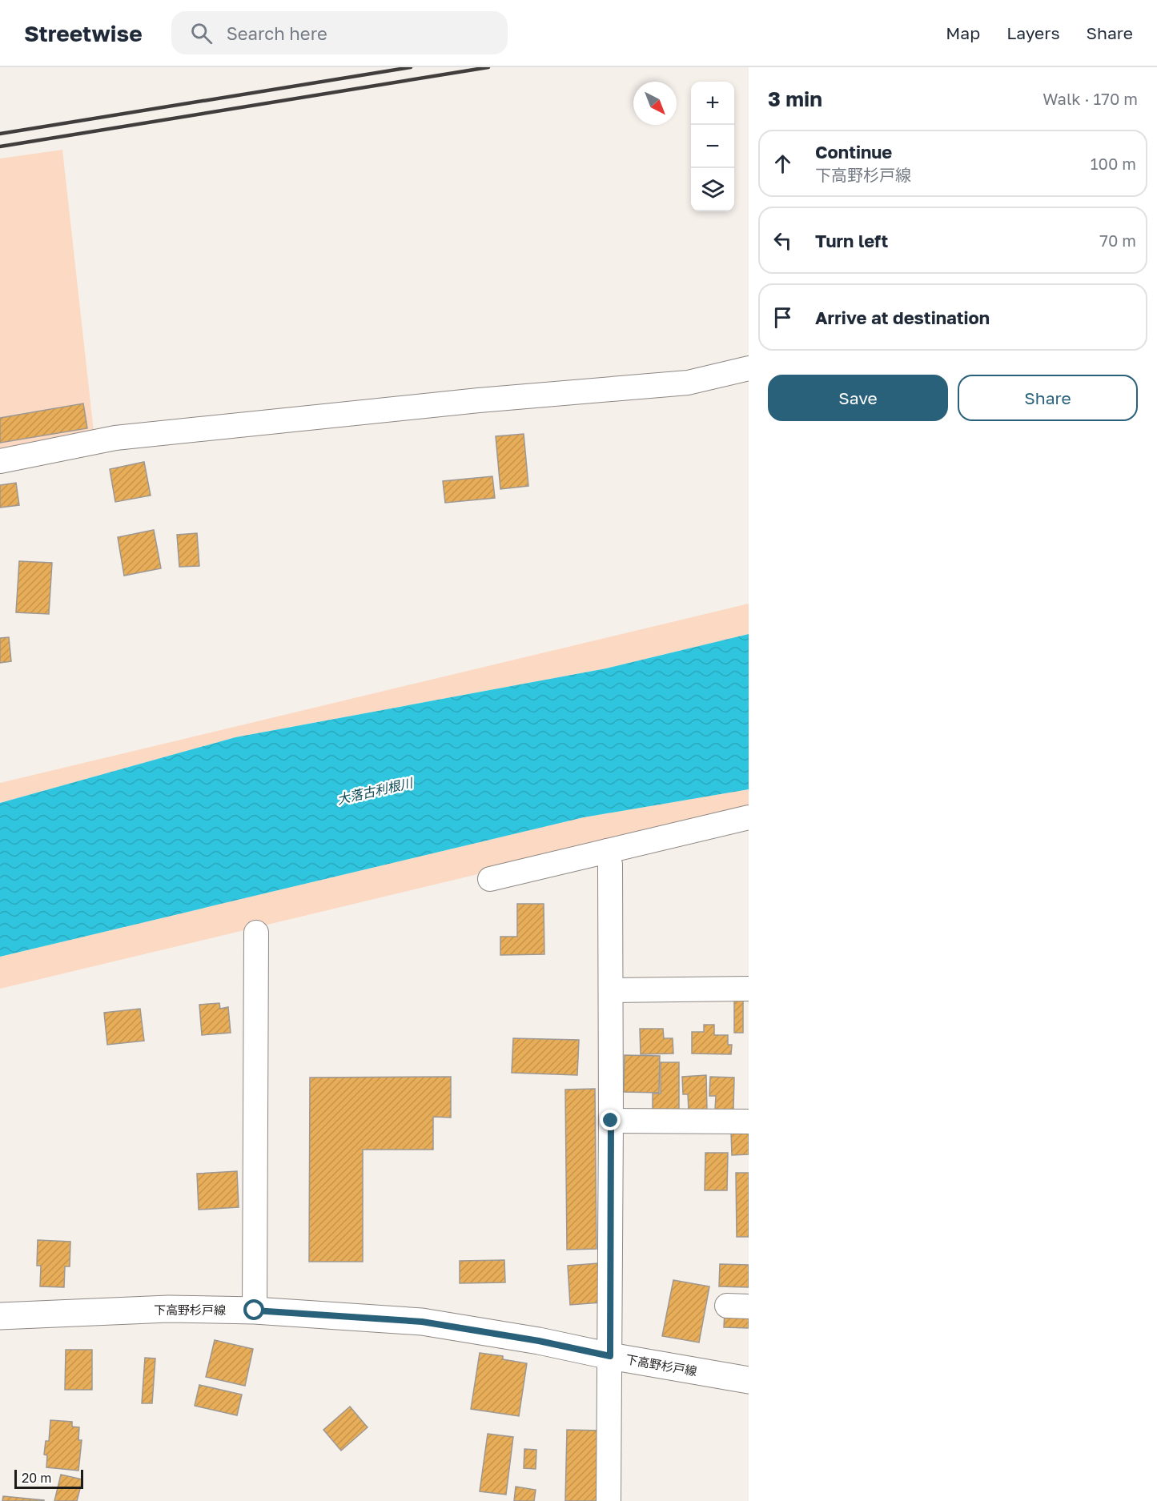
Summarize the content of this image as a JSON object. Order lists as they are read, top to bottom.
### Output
{
  "streets": {
    "main road": ["下高野杉戸線"]
  },
  "water": ["大落古利根川"],
  "scale_bar": "20 m",
  "north": "bottom right",
  "page": {
    "header": "Streetwise",
    "search": "Search here",
    "nav": ["Map", "Layers", "Share"],
    "heading": ["3 min", "Walk · 170 m"],
    "map_buttons": ["+", "−"],
    "list": [
      ["Continue", "下高野杉戸線", "100 m"],
      ["Turn left", "70 m"],
      "Arrive at destination"
    ],
    "buttons": ["Save", "Share"],
    "scale": "20 m"
  }
}
